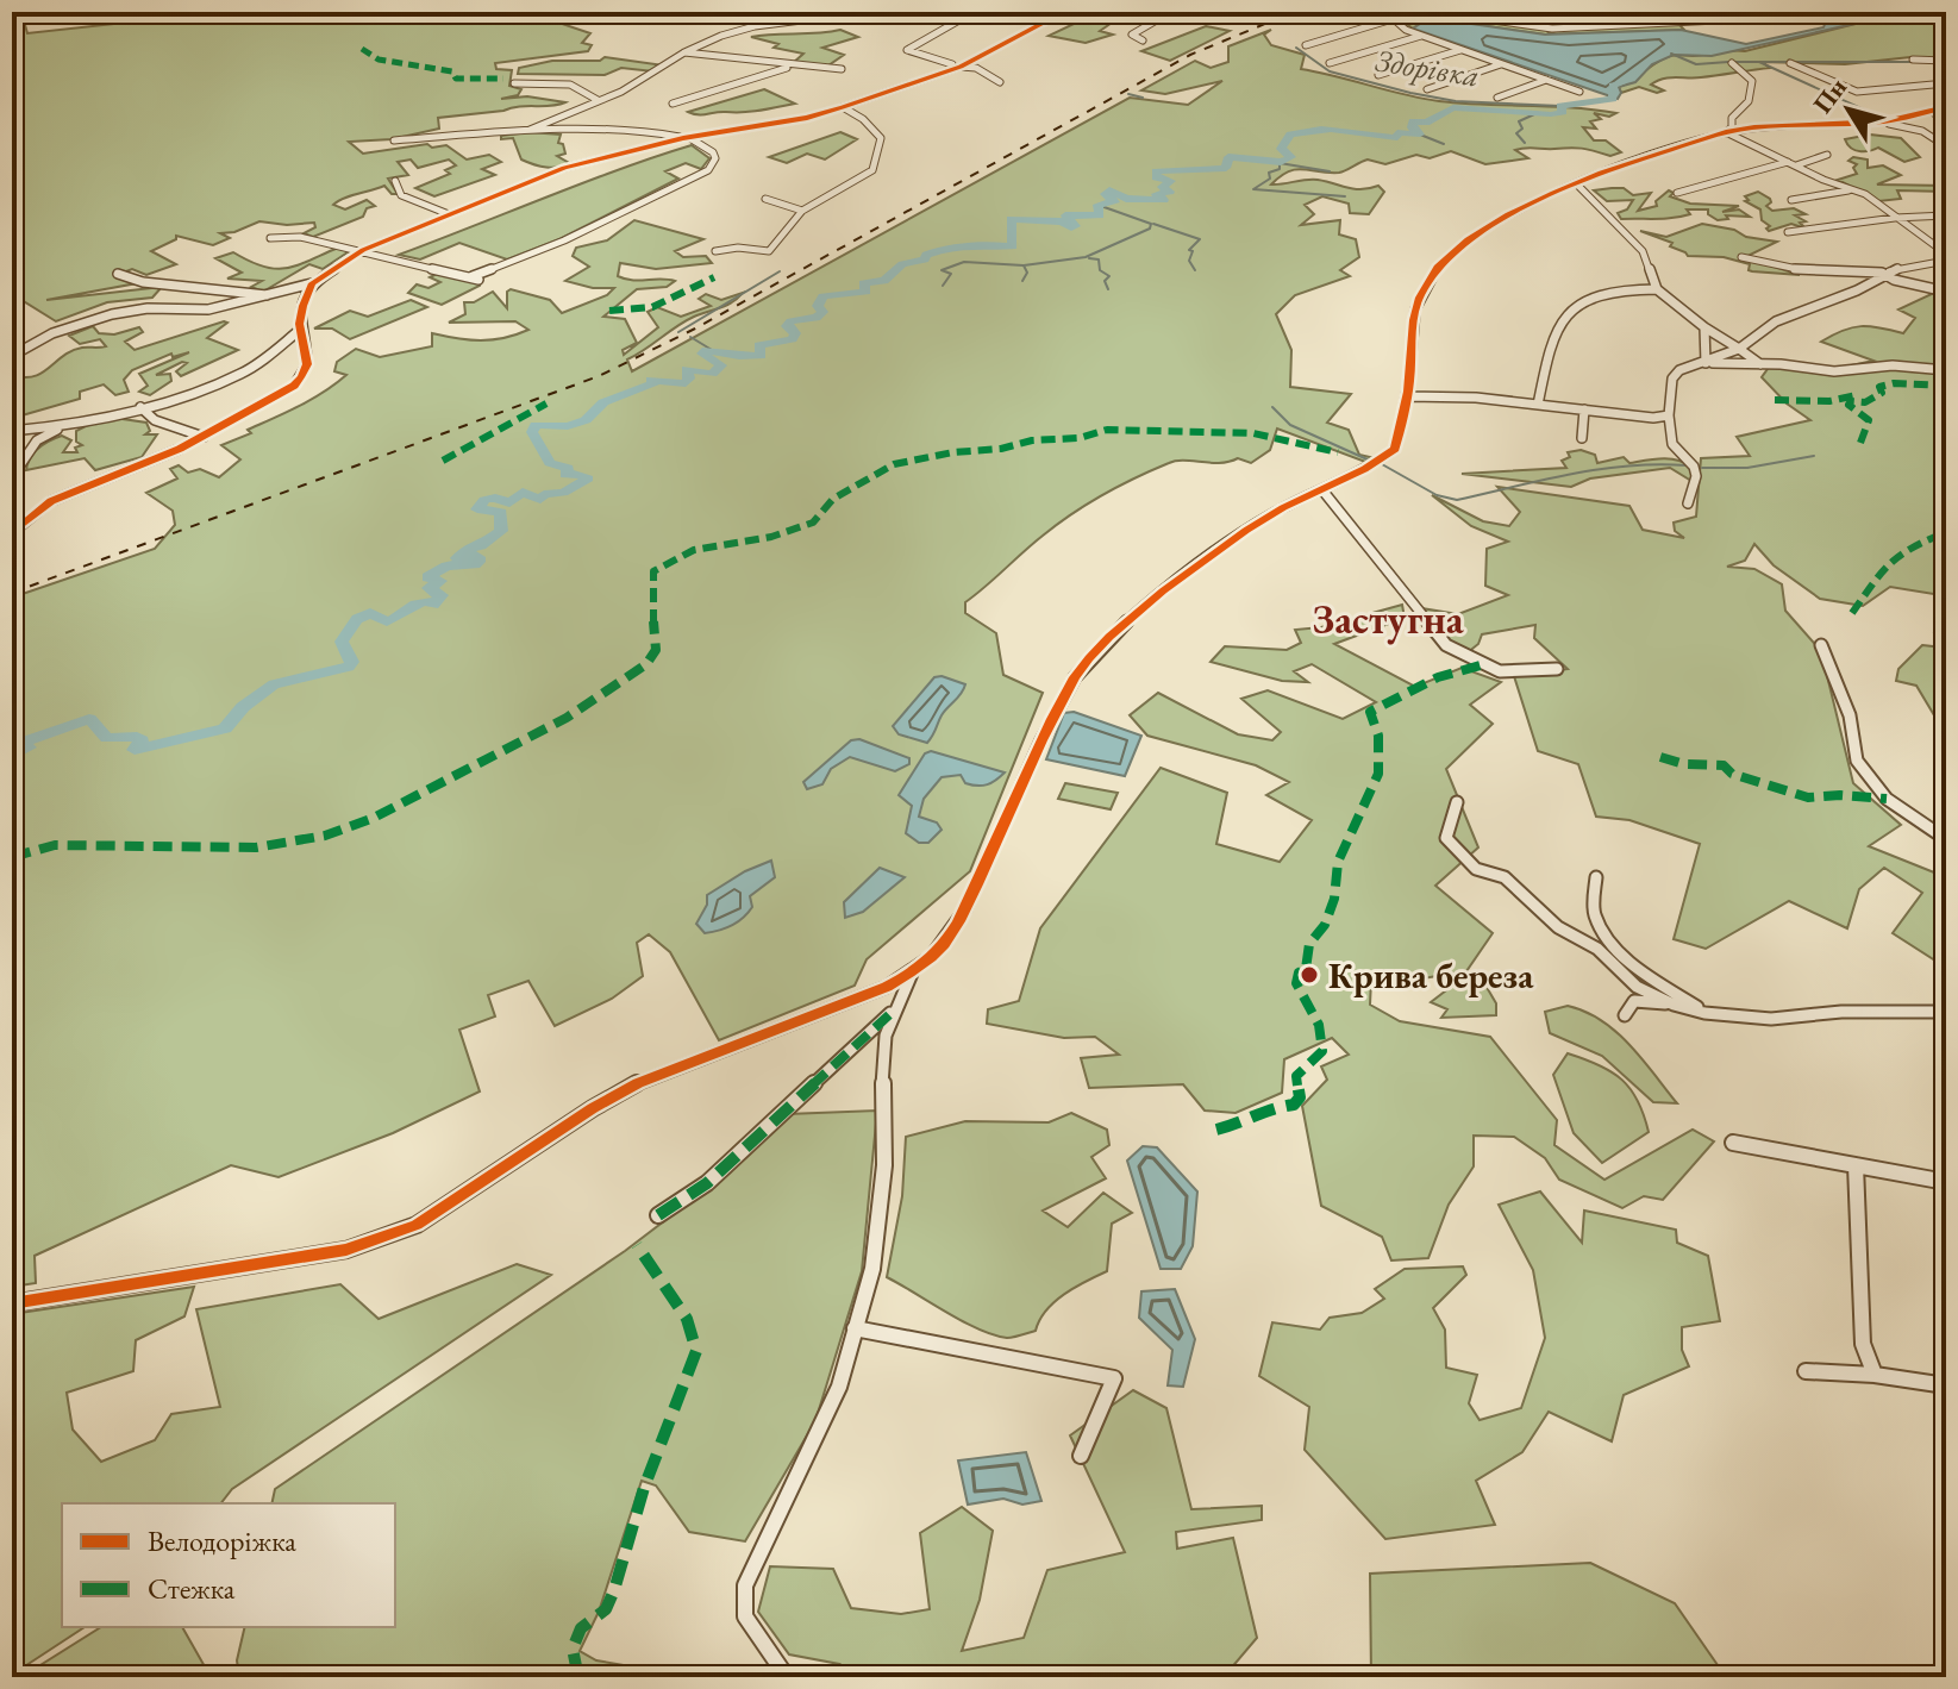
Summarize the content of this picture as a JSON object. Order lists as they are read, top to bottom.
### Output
{
  "districts": ["Застугна"],
  "water": ["Здорівка"],
  "places": ["Крива береза"],
  "legend": ["Велодоріжка", "Стежка"],
  "north": "top left"
}
